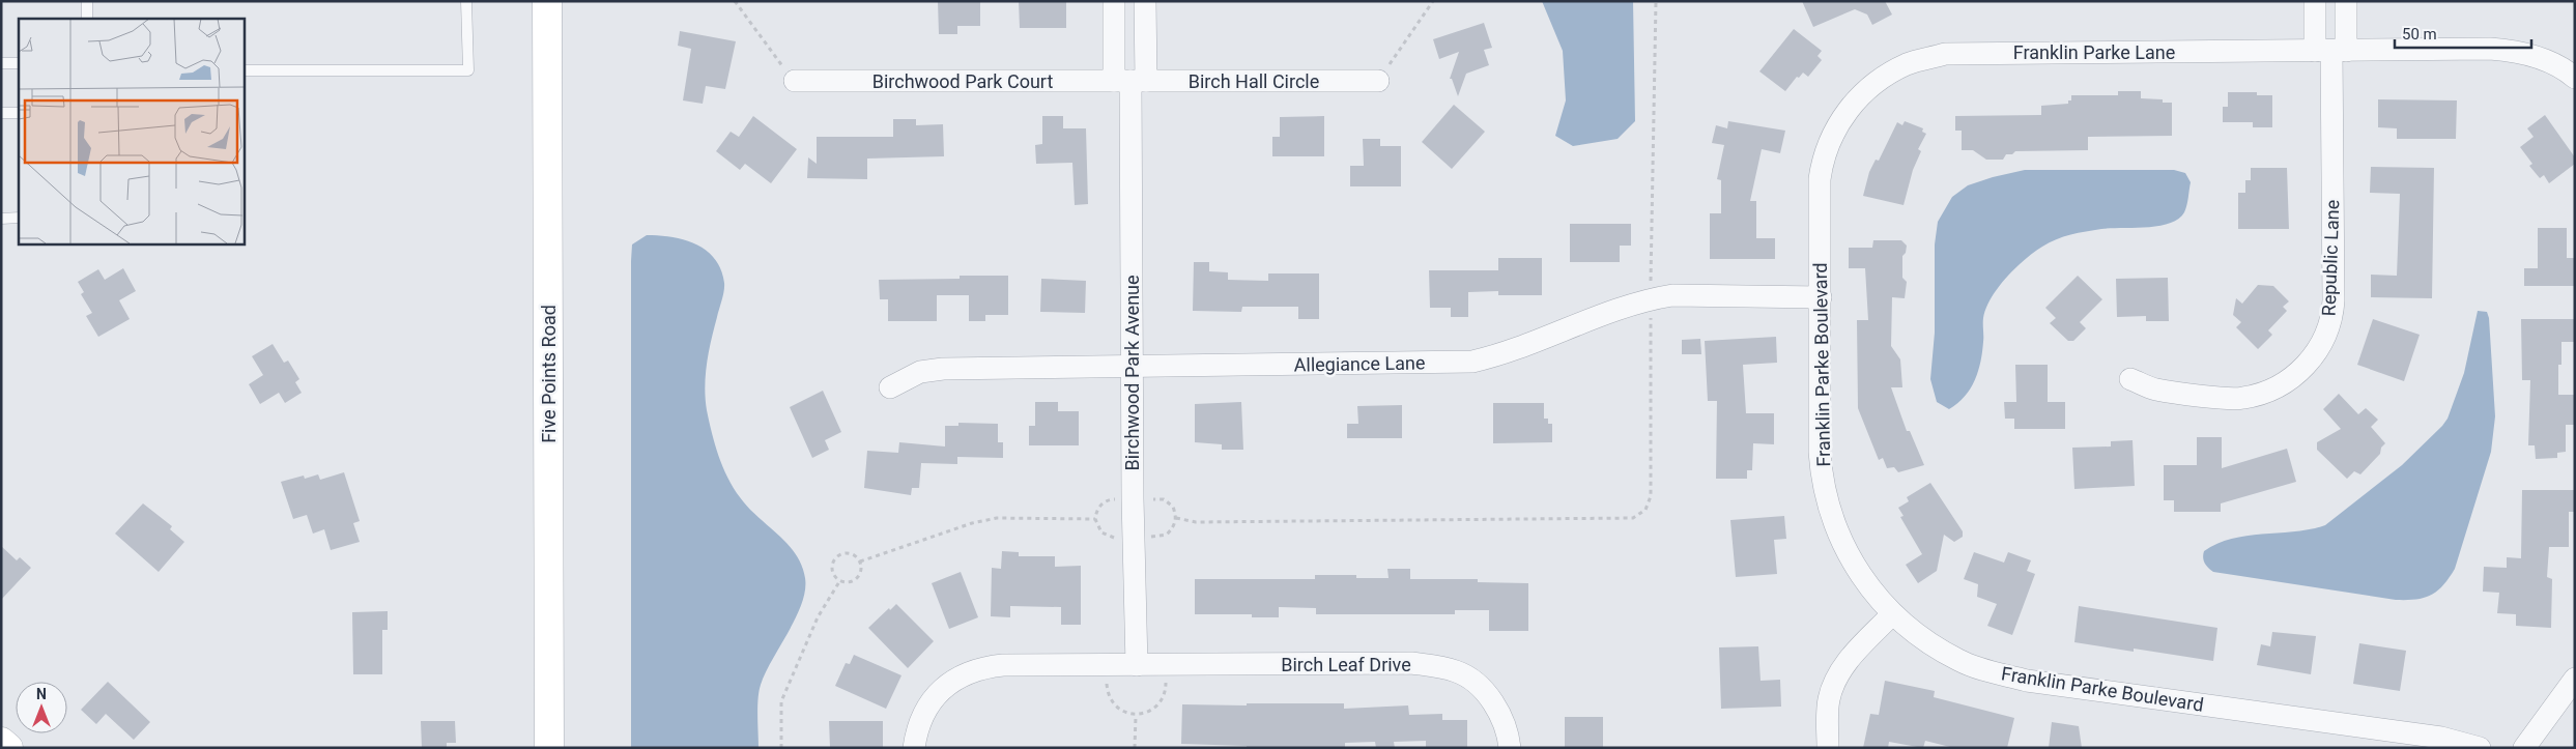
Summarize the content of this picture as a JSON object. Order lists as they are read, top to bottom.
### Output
{
  "streets": {
    "street": [
      "Franklin Parke Lane",
      "Birchwood Park Court",
      "Birch Hall Circle",
      "Republic Lane",
      "Allegiance Lane",
      "Franklin Parke Boulevard",
      "Birchwood Park Avenue",
      "Five Points Road",
      "Birch Leaf Drive"
    ]
  },
  "crossings": [
    ["Franklin Parke Lane", "Republic Lane"],
    ["Franklin Parke Lane", "Franklin Parke Boulevard"],
    ["Birchwood Park Court", "Birch Hall Circle"],
    ["Birchwood Park Court", "Birchwood Park Avenue"],
    ["Birch Hall Circle", "Birchwood Park Avenue"],
    ["Allegiance Lane", "Franklin Parke Boulevard"],
    ["Allegiance Lane", "Birchwood Park Avenue"],
    ["Birchwood Park Avenue", "Birch Leaf Drive"]
  ],
  "scale_bar": "50 m",
  "north": "top"
}
